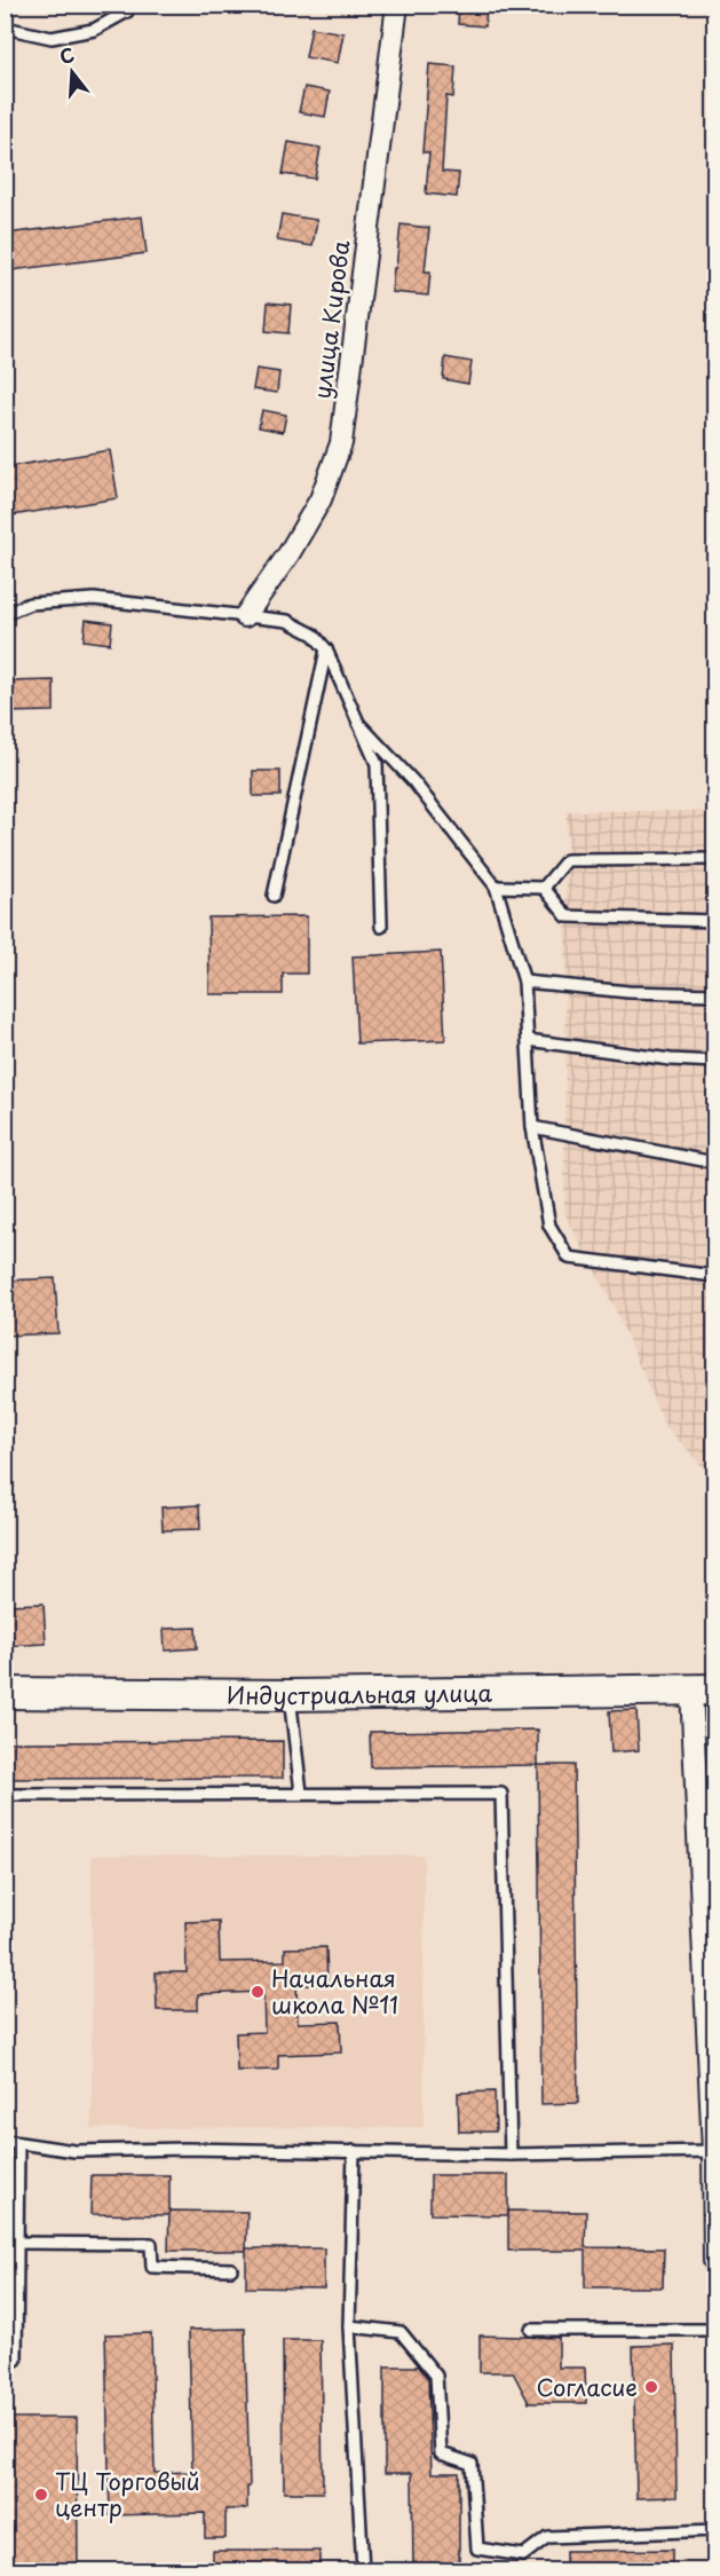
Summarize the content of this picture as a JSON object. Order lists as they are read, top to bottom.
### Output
{
  "streets": {
    "street": ["улица Кирова", "Индустриальная улица"]
  },
  "places": ["Начальная школа №11", "Согласие", "ТЦ Торговый центр"],
  "north": "top"
}
